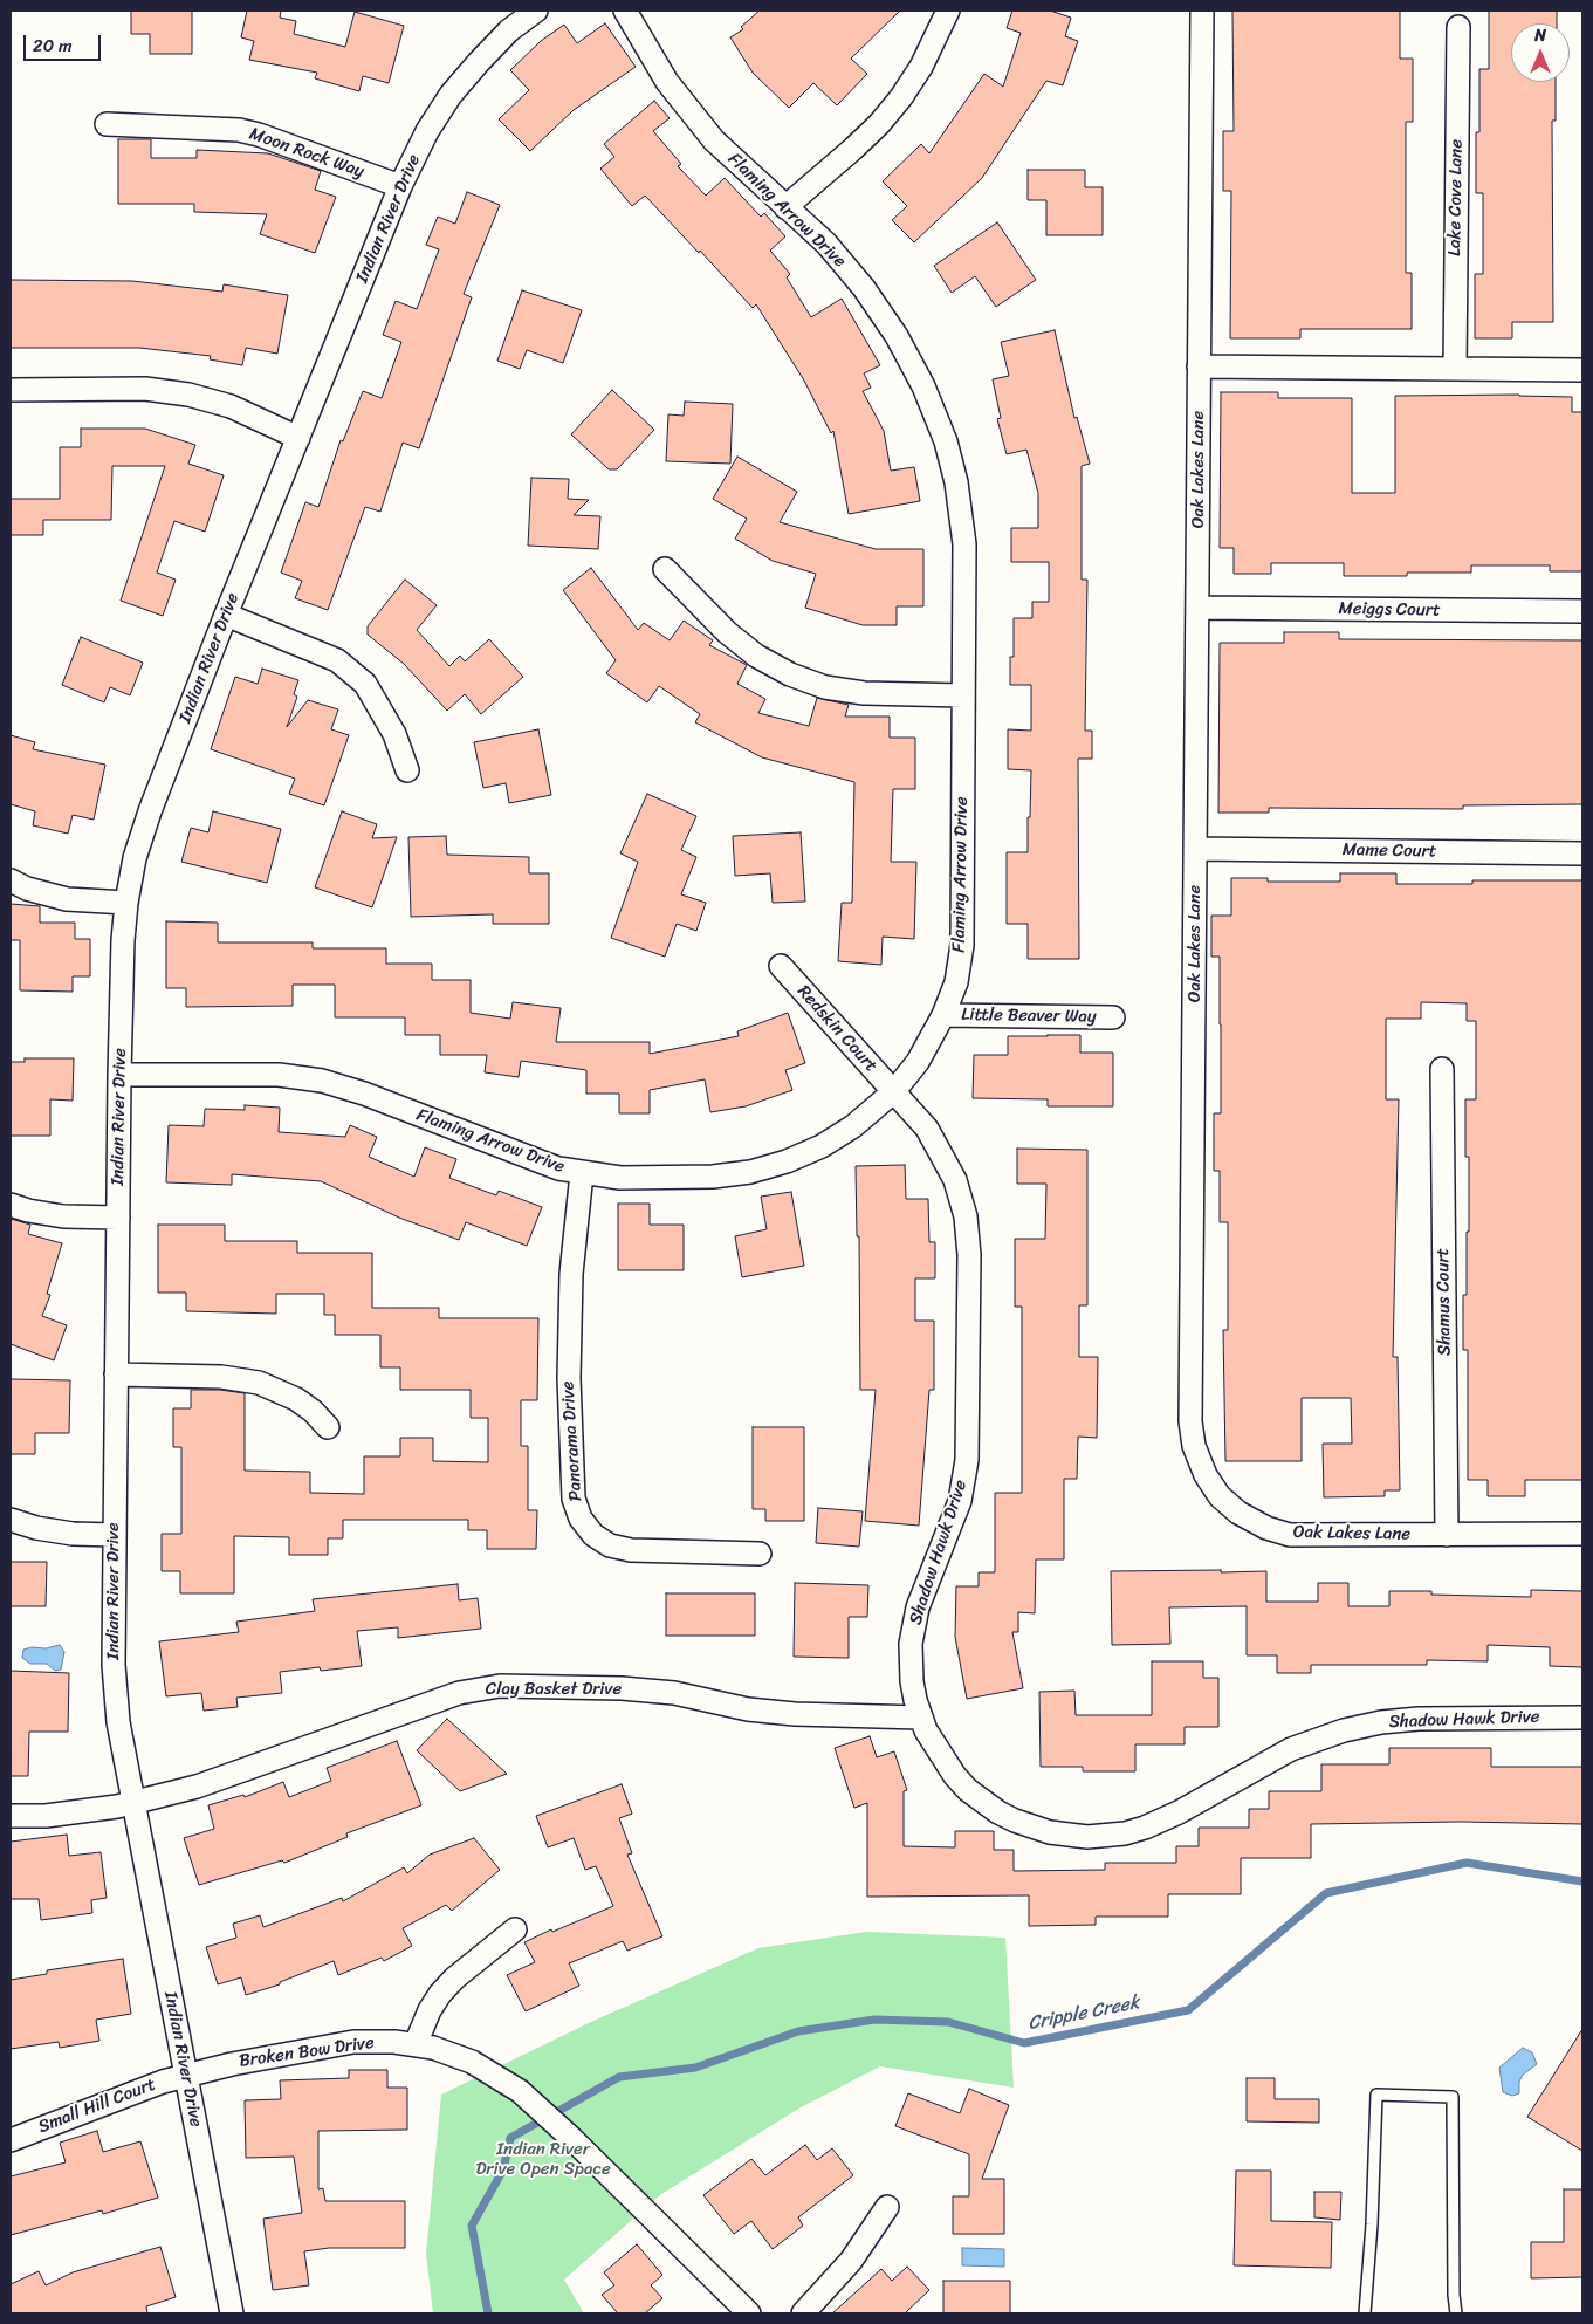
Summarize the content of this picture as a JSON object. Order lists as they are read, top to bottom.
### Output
{
  "streets": {
    "street": [
      "Moon Rock Way",
      "Lake Cove Lane",
      "Flaming Arrow Drive",
      "Indian River Drive",
      "Oak Lakes Lane",
      "Meiggs Court",
      "Mame Court",
      "Little Beaver Way",
      "Redskin Court",
      "Shamus Court",
      "Panorama Drive",
      "Shadow Hawk Drive",
      "Clay Basket Drive",
      "Broken Bow Drive",
      "Small Hill Court"
    ]
  },
  "crossings": [
    ["Moon Rock Way", "Indian River Drive"],
    ["Flaming Arrow Drive", "Indian River Drive"],
    ["Flaming Arrow Drive", "Little Beaver Way"],
    ["Flaming Arrow Drive", "Redskin Court"],
    ["Flaming Arrow Drive", "Panorama Drive"],
    ["Flaming Arrow Drive", "Shadow Hawk Drive"],
    ["Indian River Drive", "Clay Basket Drive"],
    ["Indian River Drive", "Broken Bow Drive"],
    ["Indian River Drive", "Small Hill Court"],
    ["Oak Lakes Lane", "Meiggs Court"],
    ["Oak Lakes Lane", "Mame Court"],
    ["Oak Lakes Lane", "Shamus Court"],
    ["Redskin Court", "Shadow Hawk Drive"],
    ["Shadow Hawk Drive", "Clay Basket Drive"],
    ["Broken Bow Drive", "Small Hill Court"]
  ],
  "water": ["Cripple Creek"],
  "parks": ["Indian River Drive Open Space"],
  "scale_bar": "20 m",
  "north": "top"
}
